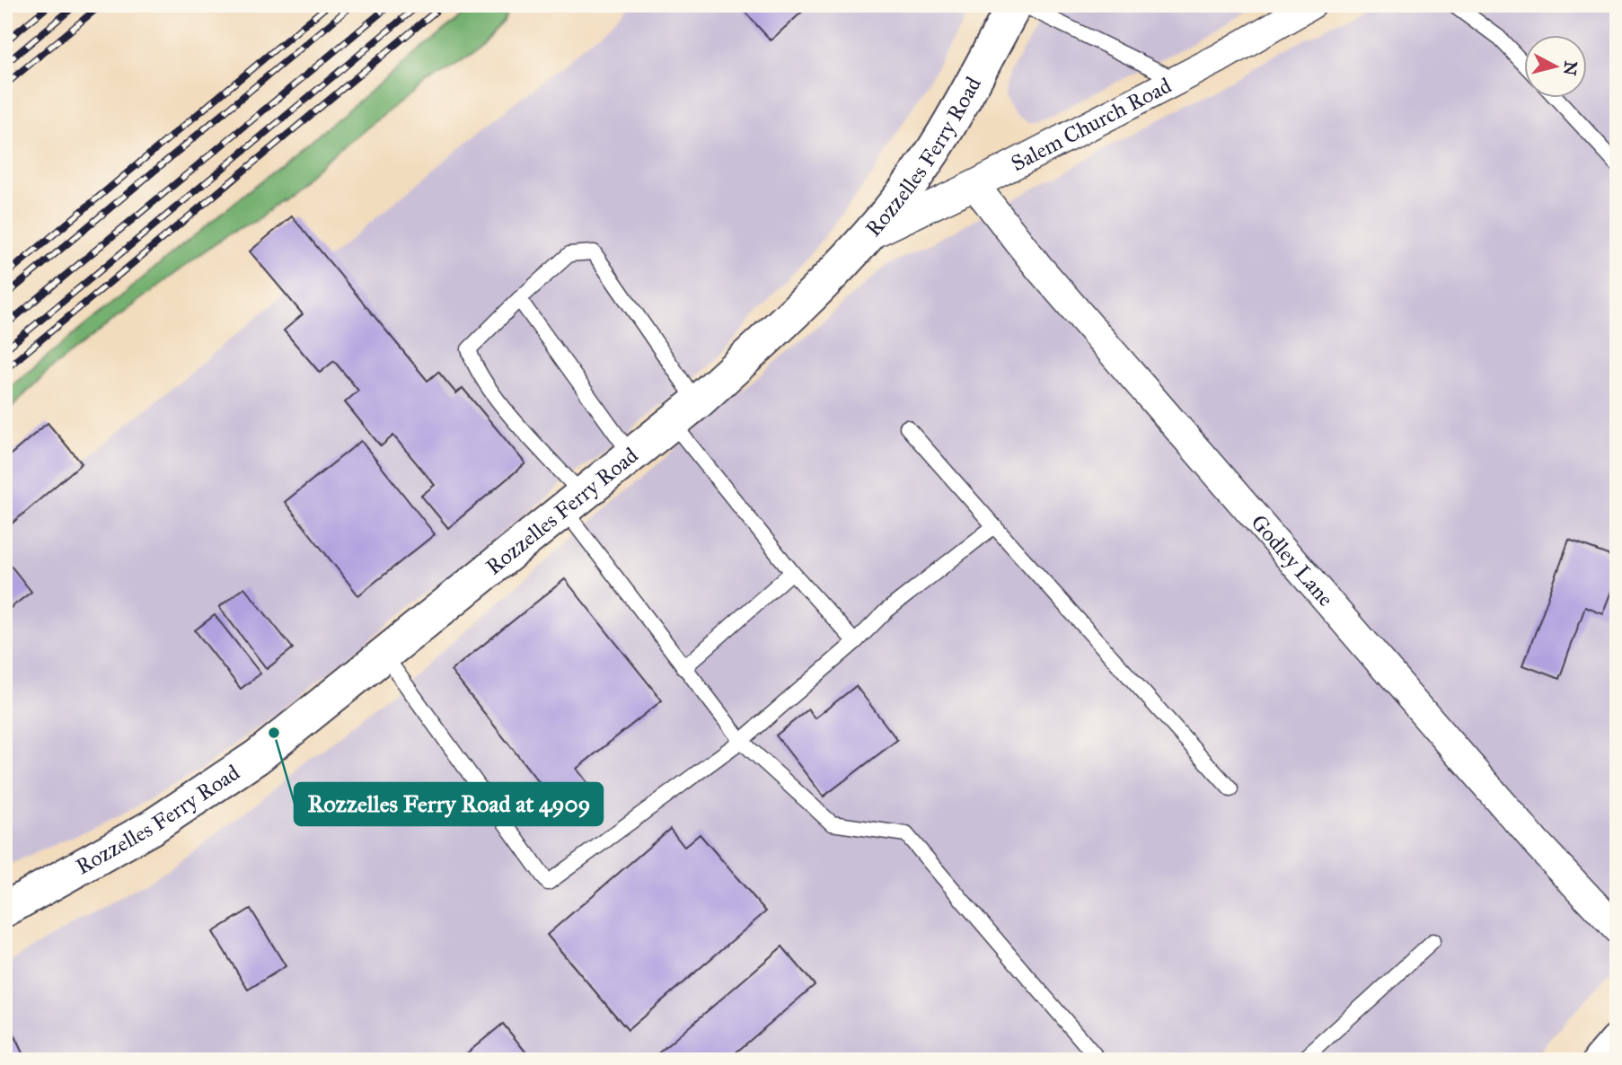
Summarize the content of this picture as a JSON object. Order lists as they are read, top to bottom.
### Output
{
  "streets": {
    "main road": ["Rozzelles Ferry Road"],
    "street": ["Salem Church Road", "Godley Lane"]
  },
  "crossings": [
    ["Salem Church Road", "Rozzelles Ferry Road"],
    ["Salem Church Road", "Godley Lane"]
  ],
  "places": ["Rozzelles Ferry Road at 4909"],
  "north": "right"
}
